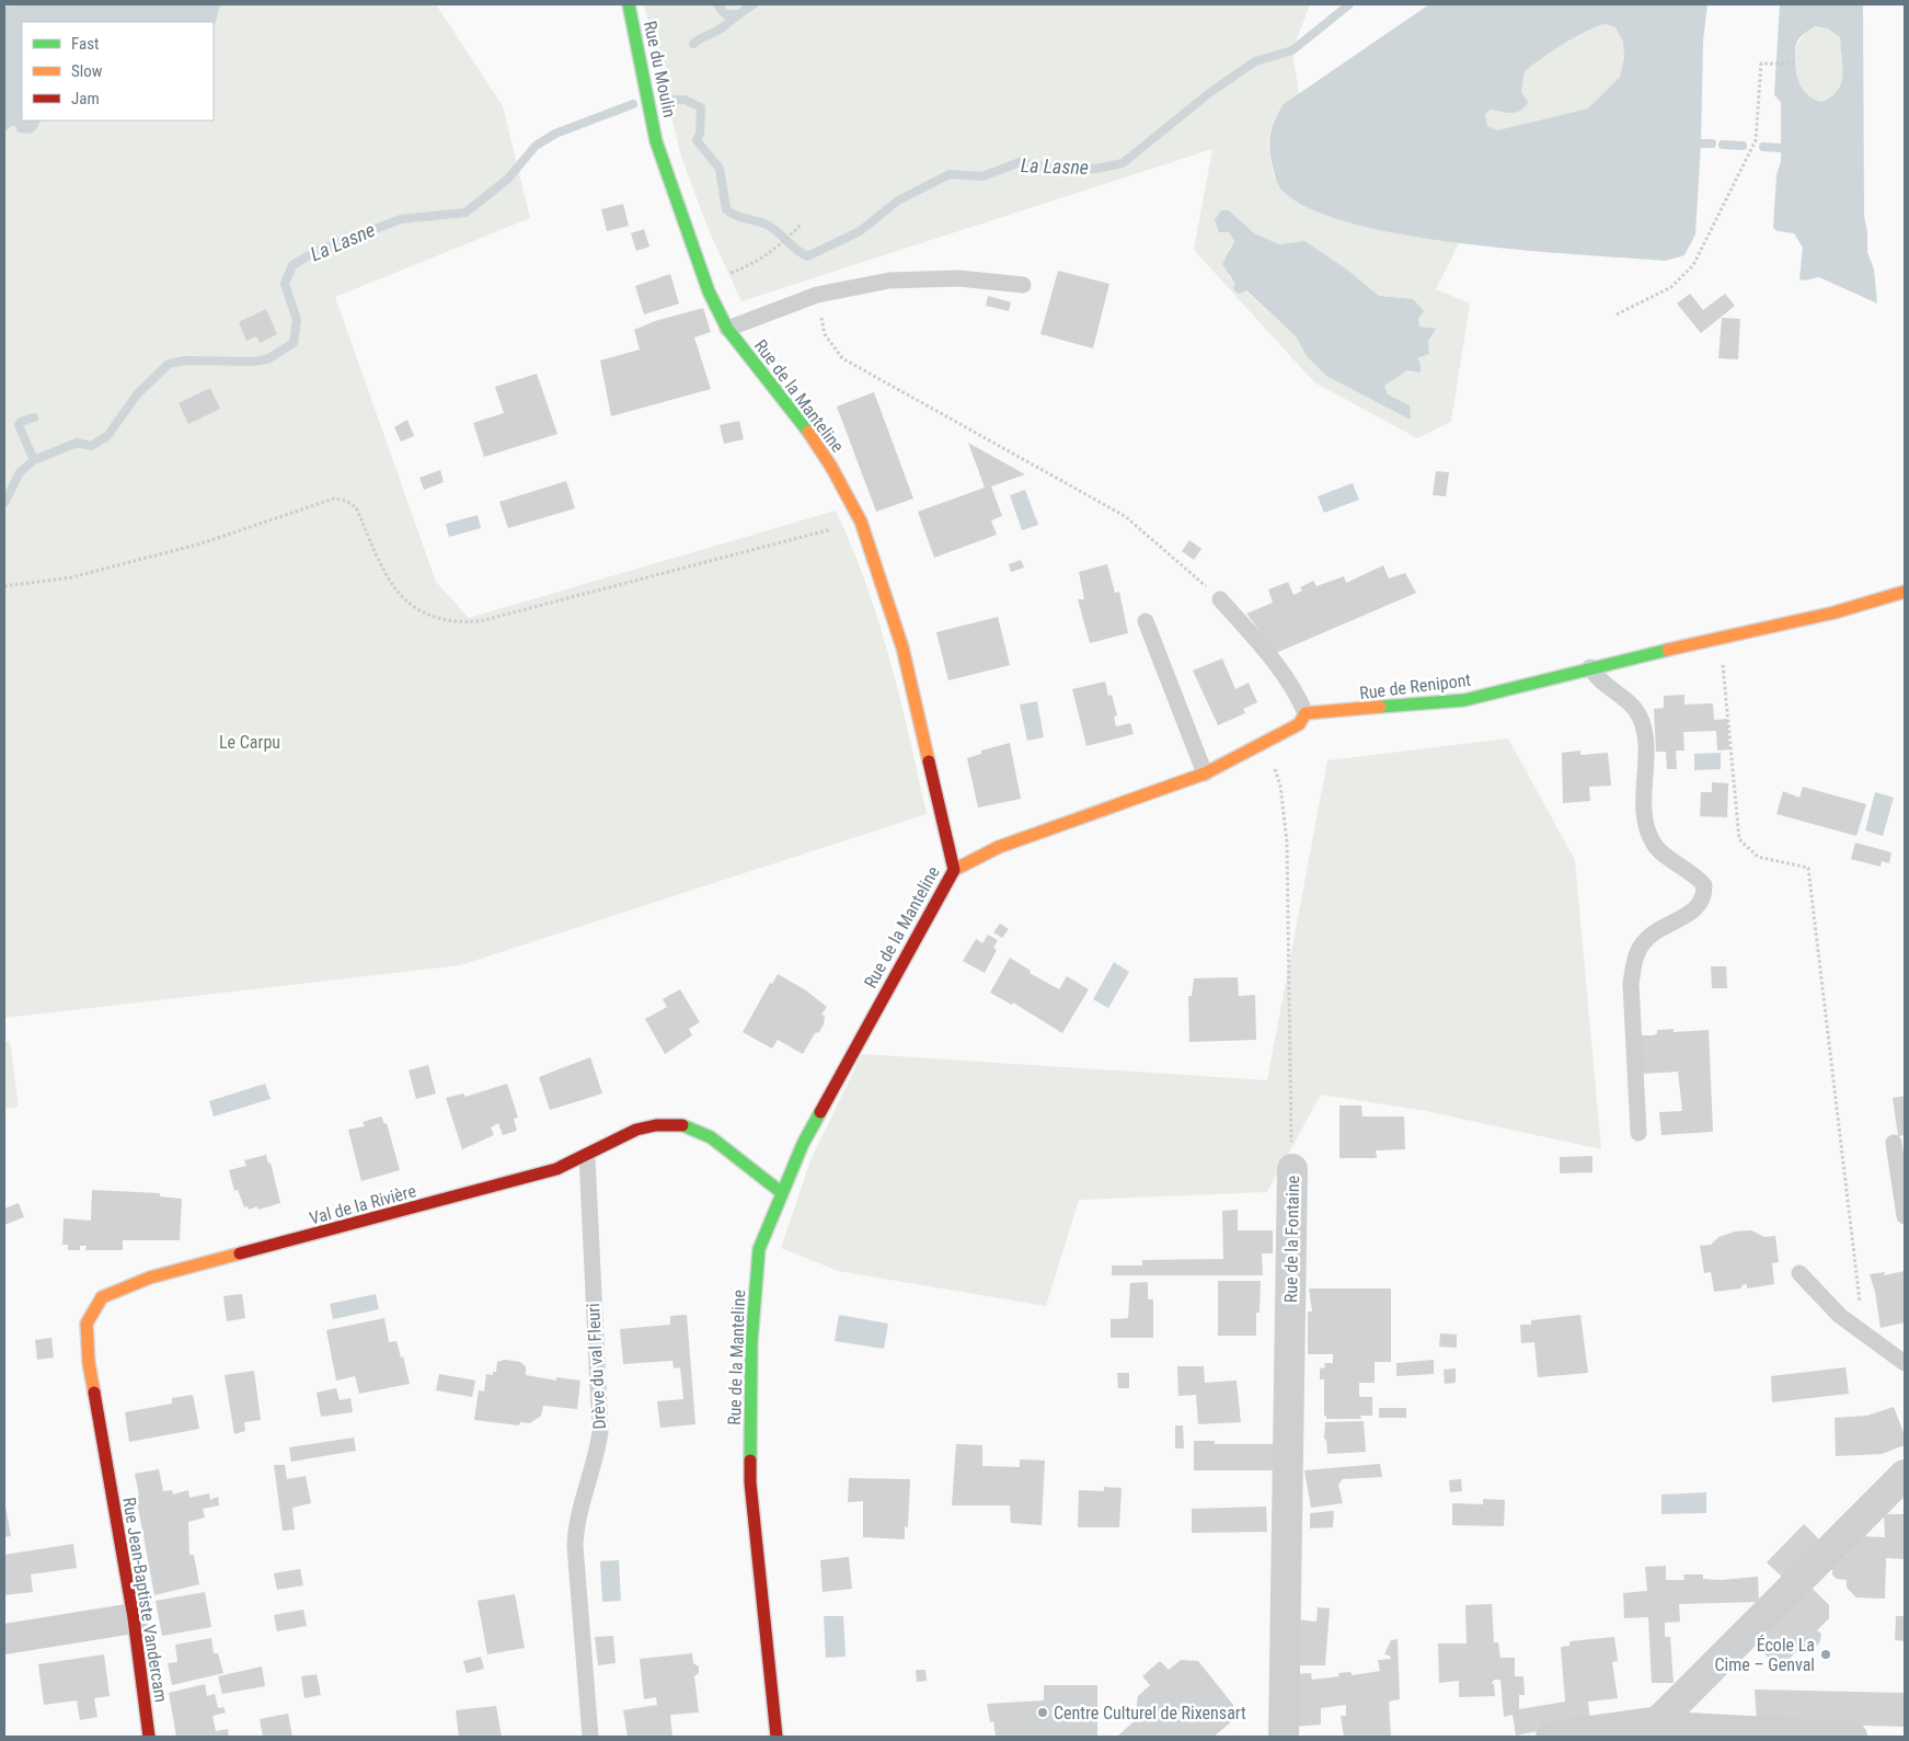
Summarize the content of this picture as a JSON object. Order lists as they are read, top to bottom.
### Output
{
  "streets": {
    "street": [
      "Rue du Moulin",
      "Rue de la Manteline",
      "Rue de Renipont",
      "Val de la Rivière",
      "Rue de la Fontaine",
      "Rue Jean-Baptiste Vandercam"
    ],
    "lane": ["Drève du val Fleuri"]
  },
  "crossings": [
    ["Rue du Moulin", "Rue de la Manteline"],
    ["Rue de la Manteline", "Val de la Rivière"],
    ["Val de la Rivière", "Drève du val Fleuri"],
    ["Val de la Rivière", "Rue Jean-Baptiste Vandercam"]
  ],
  "water": ["La Lasne"],
  "parks": ["Le Carpu"],
  "places": ["École La Cime – Genval", "Centre Culturel de Rixensart"],
  "legend": ["Fast", "Slow", "Jam"]
}
